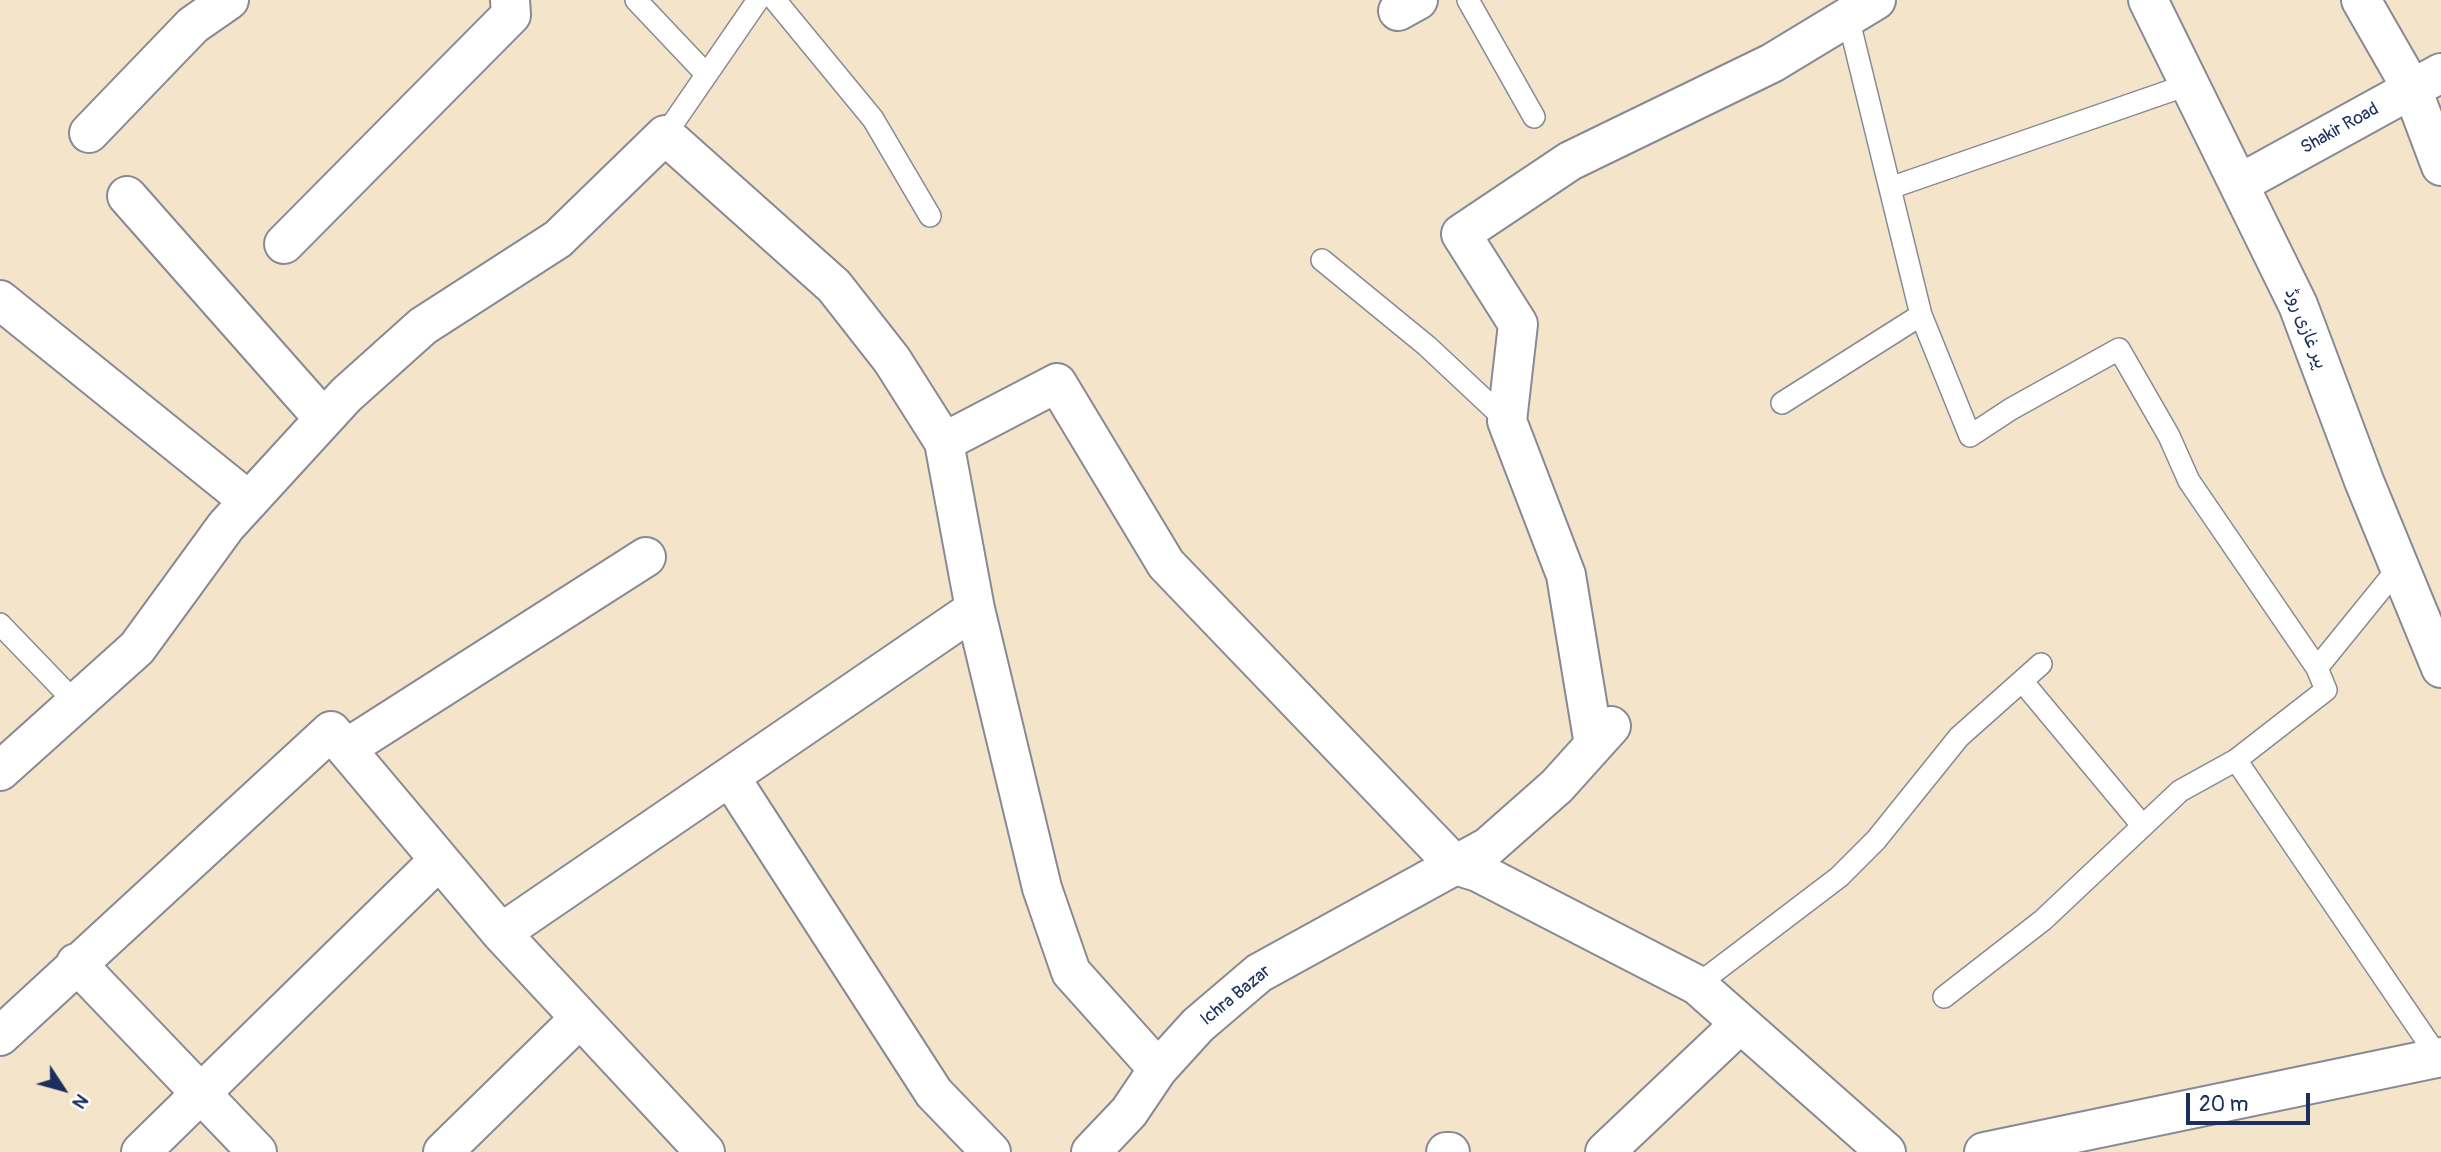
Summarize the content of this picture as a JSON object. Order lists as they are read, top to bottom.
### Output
{
  "streets": {
    "street": ["Shakir Road", "پیر غازی روڈ", "Ichra Bazar"]
  },
  "crossings": [
    ["Shakir Road", "پیر غازی روڈ"]
  ],
  "scale_bar": "20 m",
  "north": "bottom right"
}
